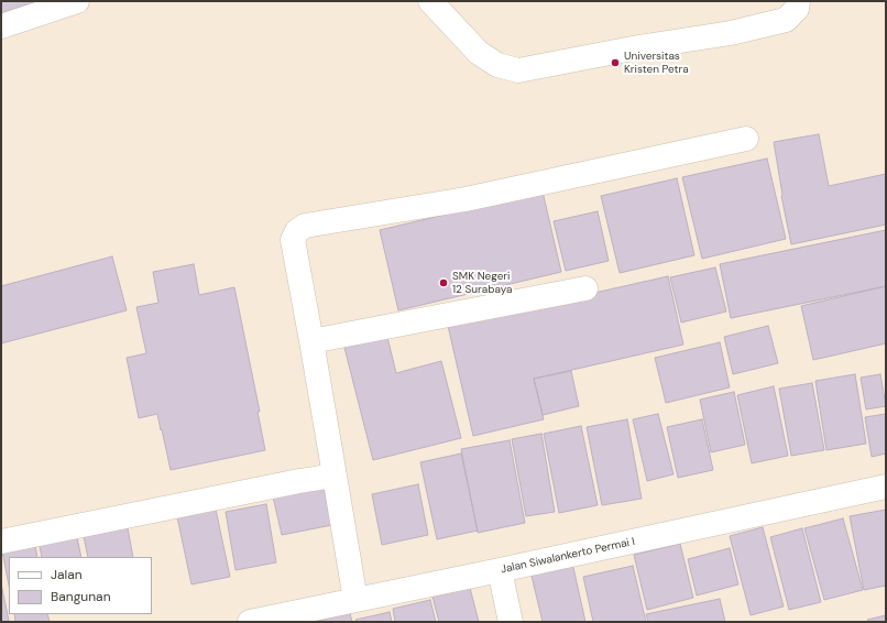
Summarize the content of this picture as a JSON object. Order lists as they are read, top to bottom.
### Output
{
  "streets": {
    "street": ["Jalan Siwalankerto Permai I"]
  },
  "places": ["Universitas Kristen Petra", "SMK Negeri 12 Surabaya"],
  "legend": ["Jalan", "Bangunan"]
}
